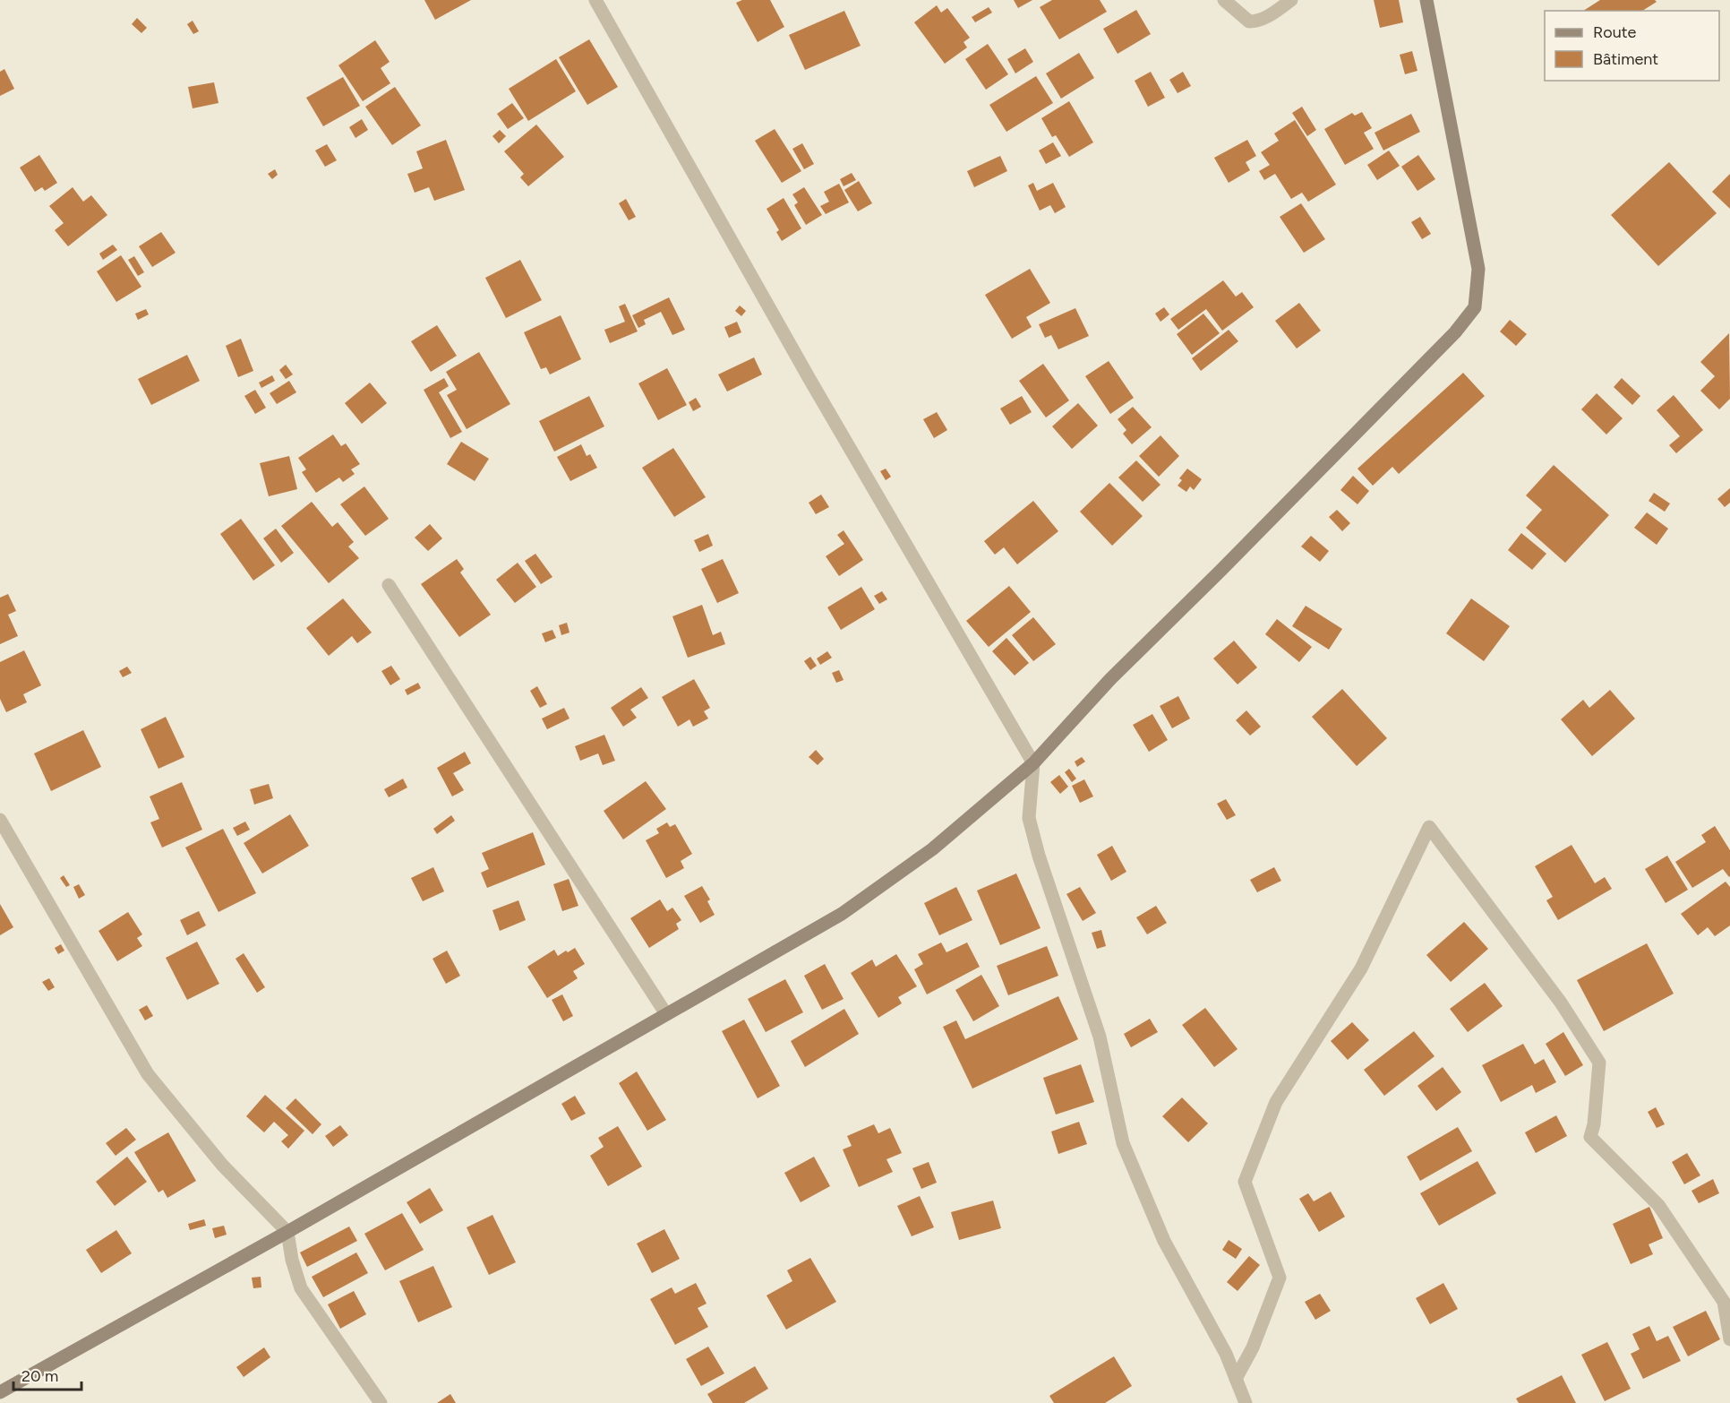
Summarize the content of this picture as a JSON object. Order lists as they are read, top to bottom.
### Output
{
  "legend": ["Route", "Bâtiment"],
  "scale_bar": "20 m"
}
